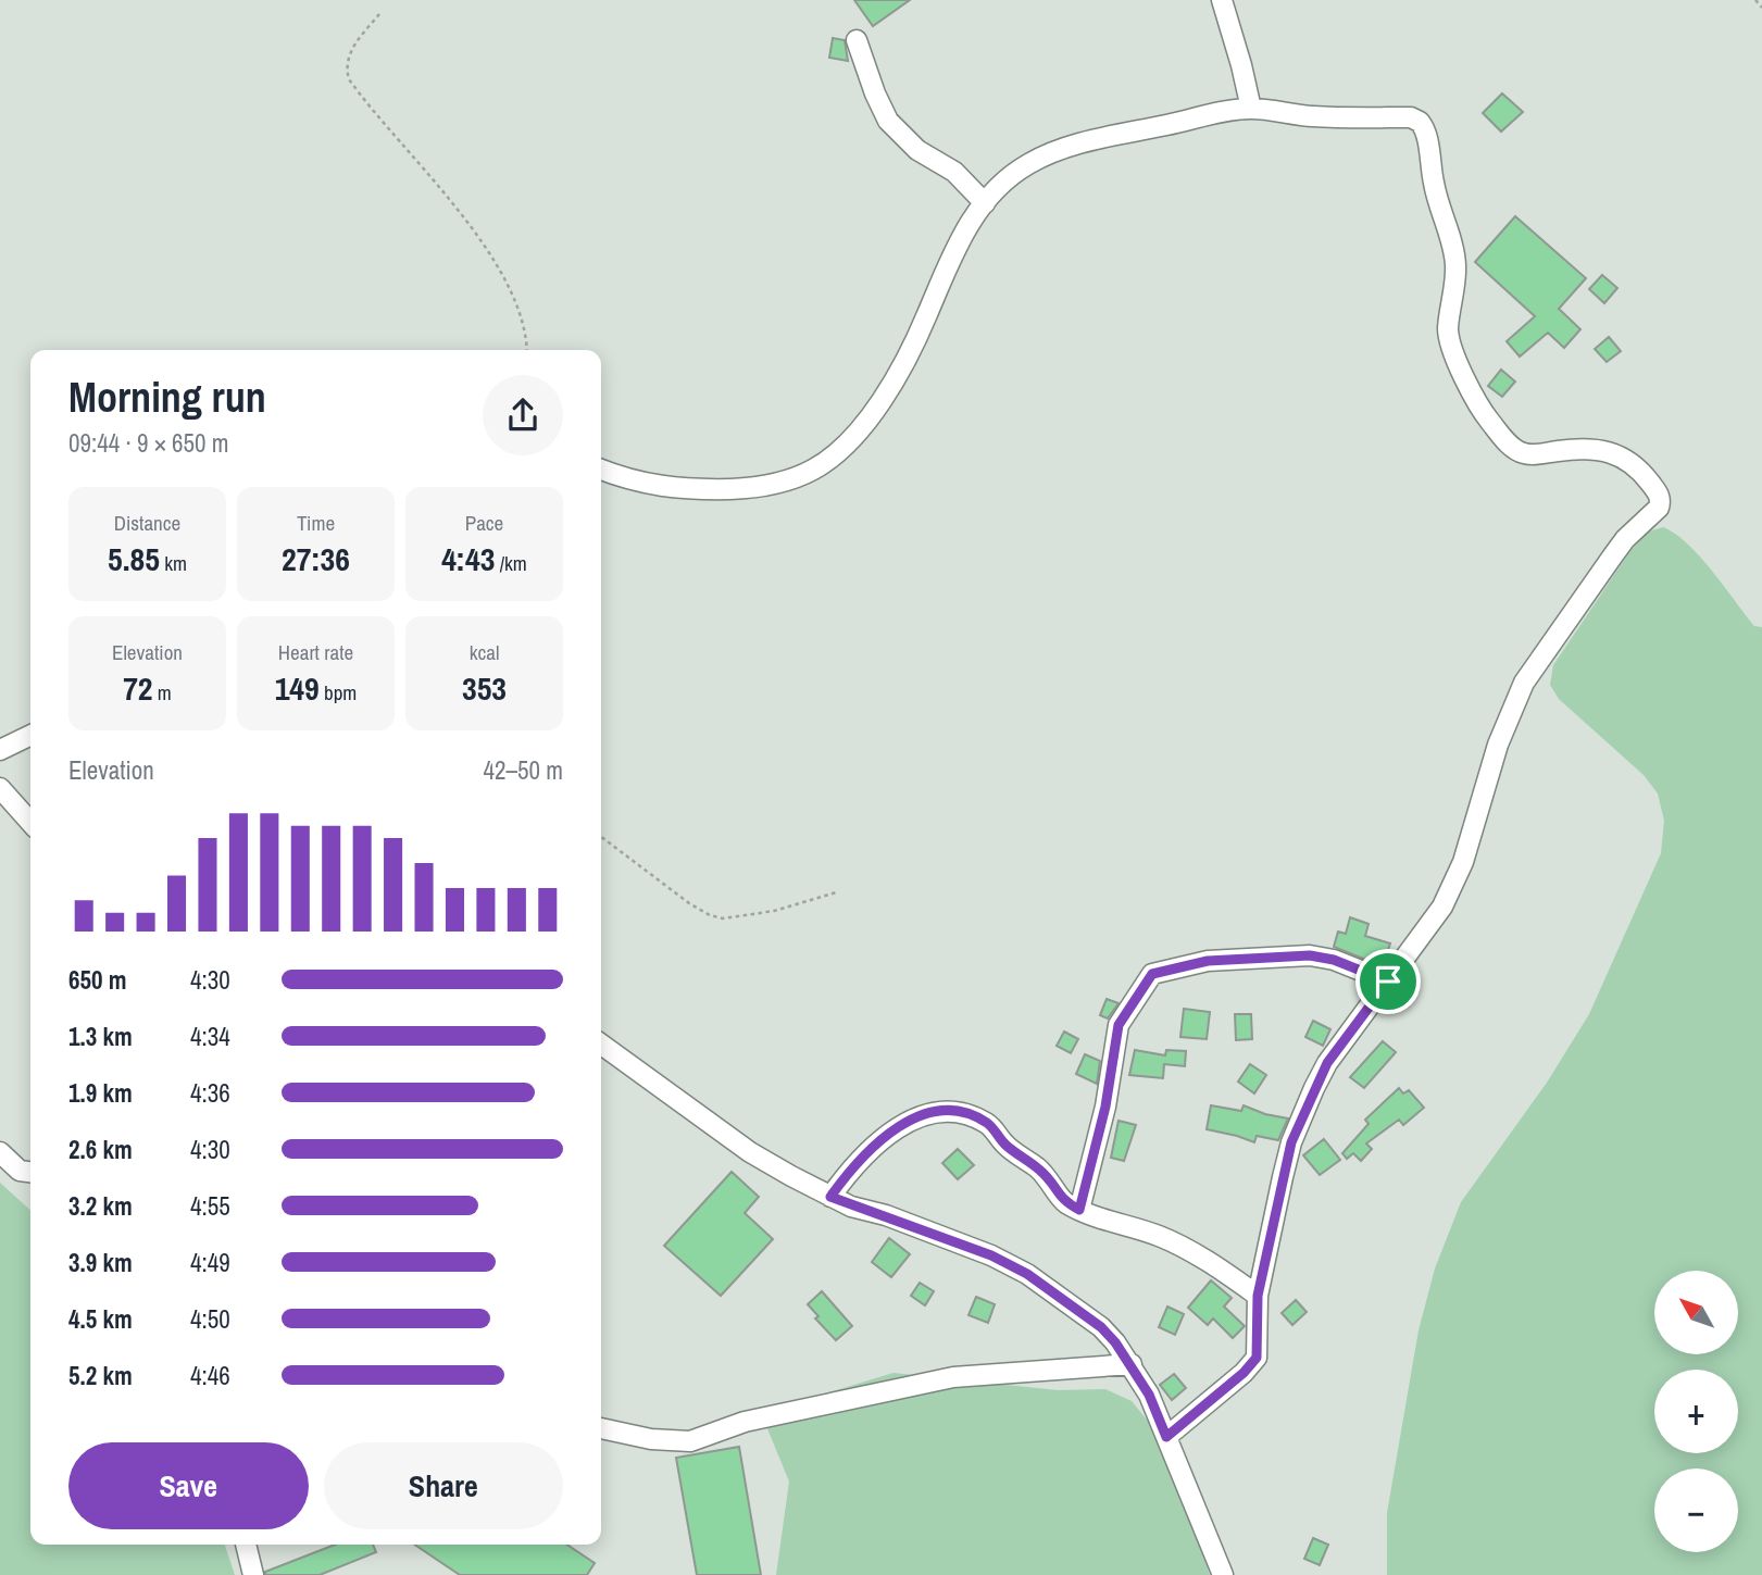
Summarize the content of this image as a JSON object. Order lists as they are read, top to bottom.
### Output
{
  "north": "top left",
  "page": {
    "heading": ["Morning run", "09:44 · 9 × 650 m"],
    "stats": [
      ["Distance", "5.85 km"],
      ["Time", "27:36"],
      ["Pace", "4:43 /km"],
      ["Elevation", "72 m"],
      ["Heart rate", "149 bpm"],
      ["kcal", "353"]
    ],
    "chart": ["Elevation", "42–50 m"],
    "list": [
      {
        "name": "650 m",
        "note": "4:30"
      },
      {
        "name": "1.3 km",
        "note": "4:34"
      },
      {
        "name": "1.9 km",
        "note": "4:36"
      },
      {
        "name": "2.6 km",
        "note": "4:30"
      },
      {
        "name": "3.2 km",
        "note": "4:55"
      },
      {
        "name": "3.9 km",
        "note": "4:49"
      },
      {
        "name": "4.5 km",
        "note": "4:50"
      },
      {
        "name": "5.2 km",
        "note": "4:46"
      }
    ],
    "map_buttons": ["+", "−"],
    "buttons": ["Save", "Share"]
  }
}
